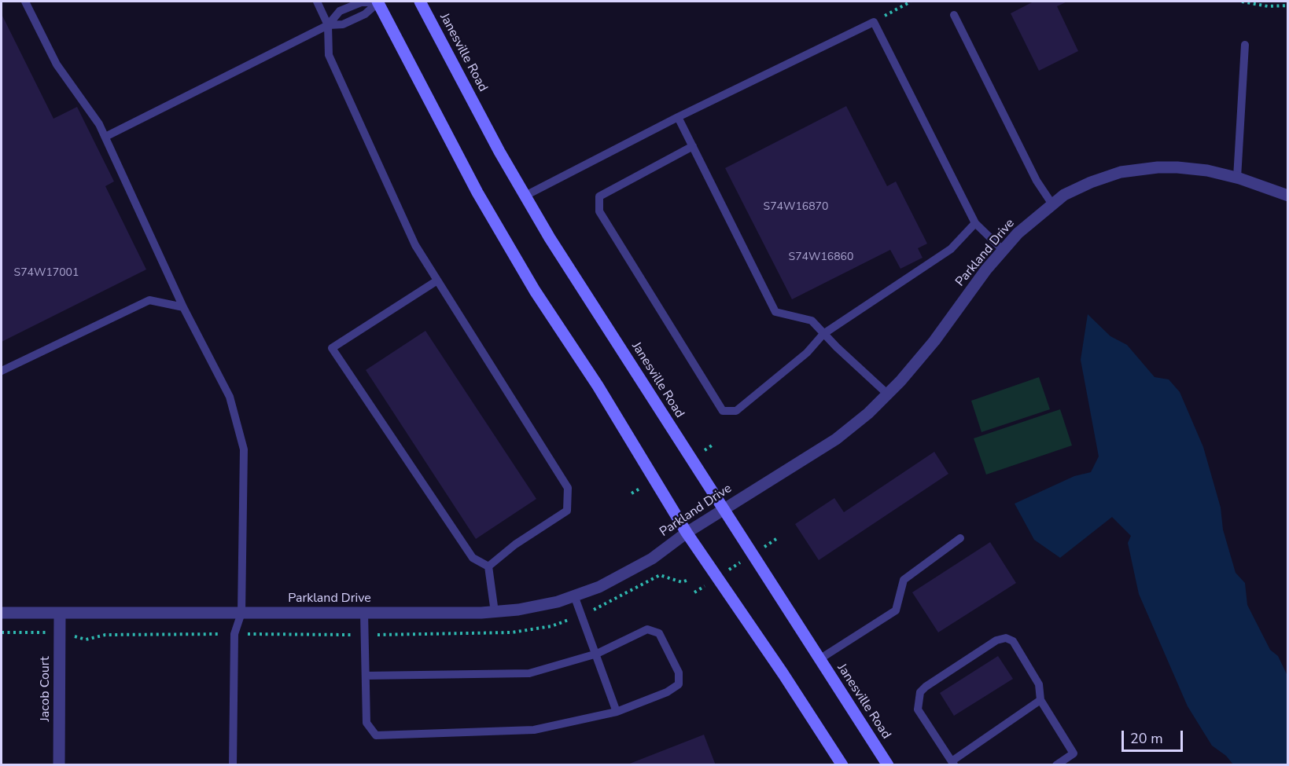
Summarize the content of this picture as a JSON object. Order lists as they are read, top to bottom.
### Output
{
  "streets": {
    "main road": ["Janesville Road"],
    "street": ["Parkland Drive", "Jacob Court"]
  },
  "crossings": [
    ["Janesville Road", "Parkland Drive"],
    ["Parkland Drive", "Jacob Court"]
  ],
  "house_numbers": ["S74W16870", "S74W16860", "S74W17001"],
  "scale_bar": "20 m"
}
